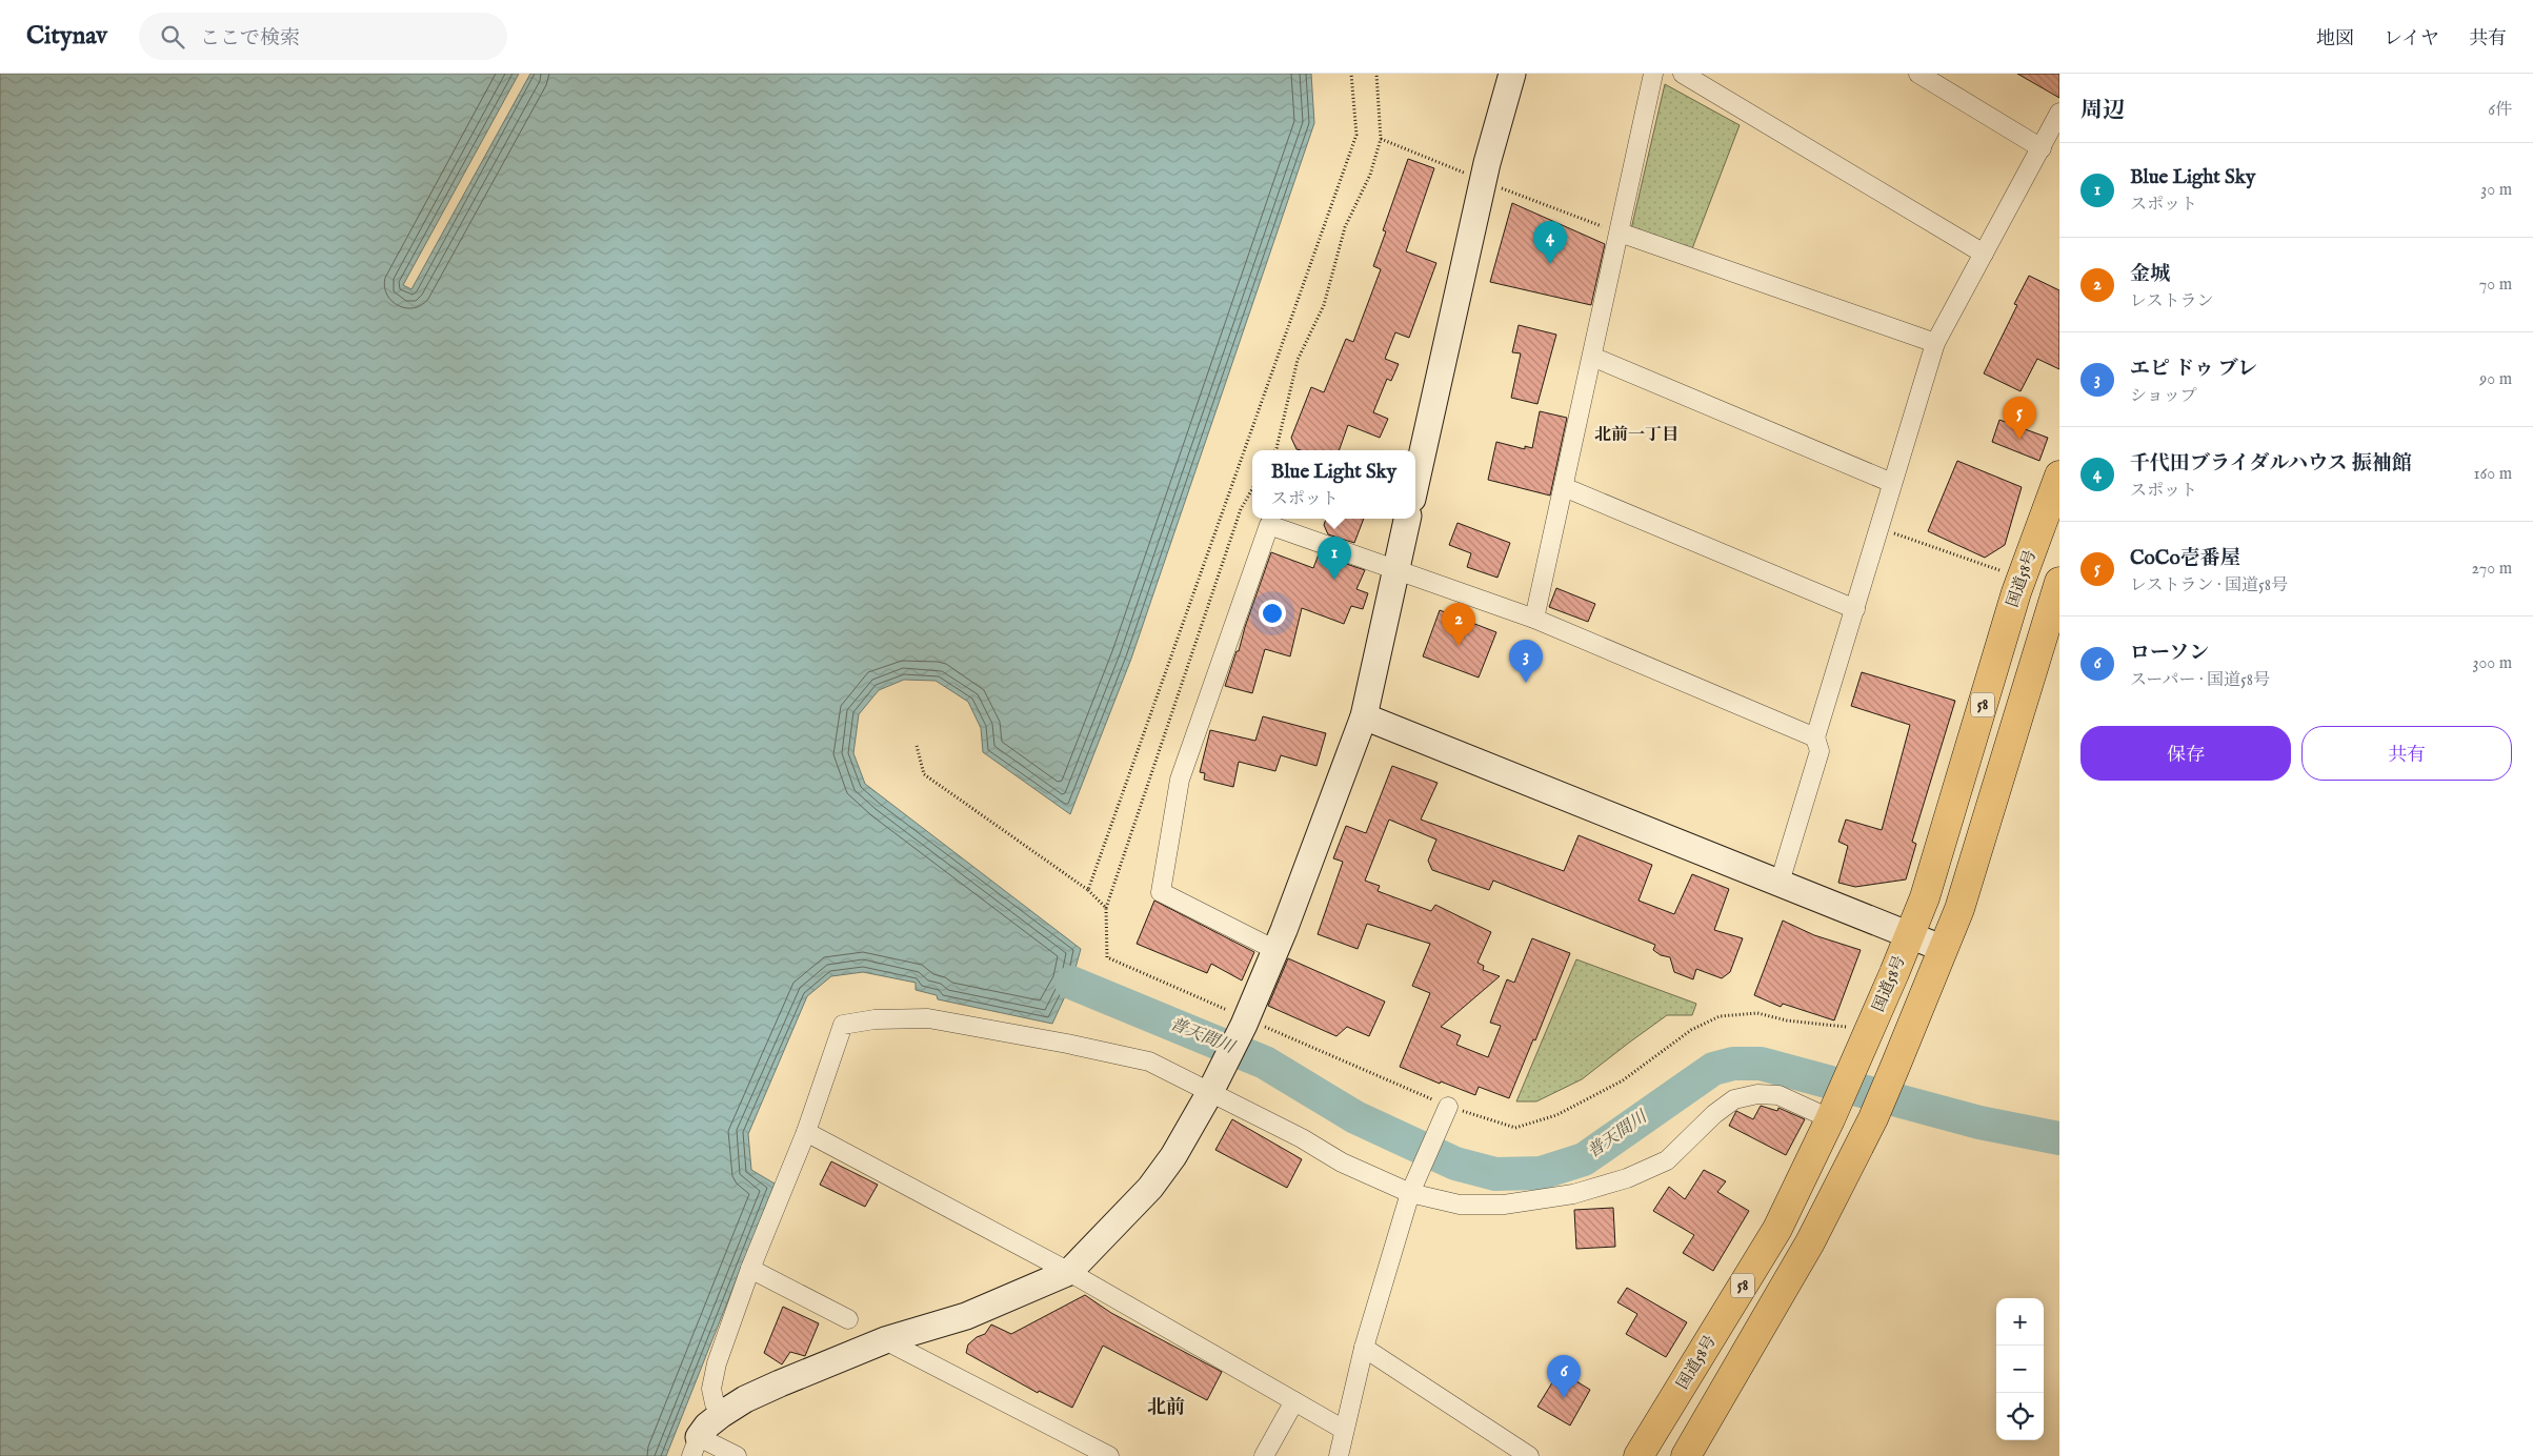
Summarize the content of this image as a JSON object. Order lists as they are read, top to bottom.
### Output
{
  "streets": {
    "highway": ["国道58号", "58"]
  },
  "districts": ["北前一丁目", "北前"],
  "water": ["普天間川"],
  "page": {
    "header": "Citynav",
    "search": "ここで検索",
    "nav": ["地図", "レイヤ", "共有"],
    "heading": ["周辺", "6件"],
    "list": [
      {
        "mark": "1",
        "name": "Blue Light Sky",
        "note": "スポット",
        "value": "30 m"
      },
      {
        "mark": "2",
        "name": "金城",
        "note": "レストラン",
        "value": "70 m"
      },
      {
        "mark": "3",
        "name": "エピ ドゥ ブレ",
        "note": "ショップ",
        "value": "90 m"
      },
      {
        "mark": "4",
        "name": "千代田ブライダルハウス 振袖館",
        "note": "スポット",
        "value": "160 m"
      },
      {
        "mark": "5",
        "name": "CoCo壱番屋",
        "note": "レストラン · 国道58号",
        "value": "270 m"
      },
      {
        "mark": "6",
        "name": "ローソン",
        "note": "スーパー · 国道58号",
        "value": "300 m"
      }
    ],
    "pins": [
      "4",
      "5",
      "1",
      "2",
      "3",
      "6"
    ],
    "popup": ["Blue Light Sky", "スポット"],
    "buttons": ["保存", "共有"],
    "map_buttons": ["+", "−"]
  }
}
